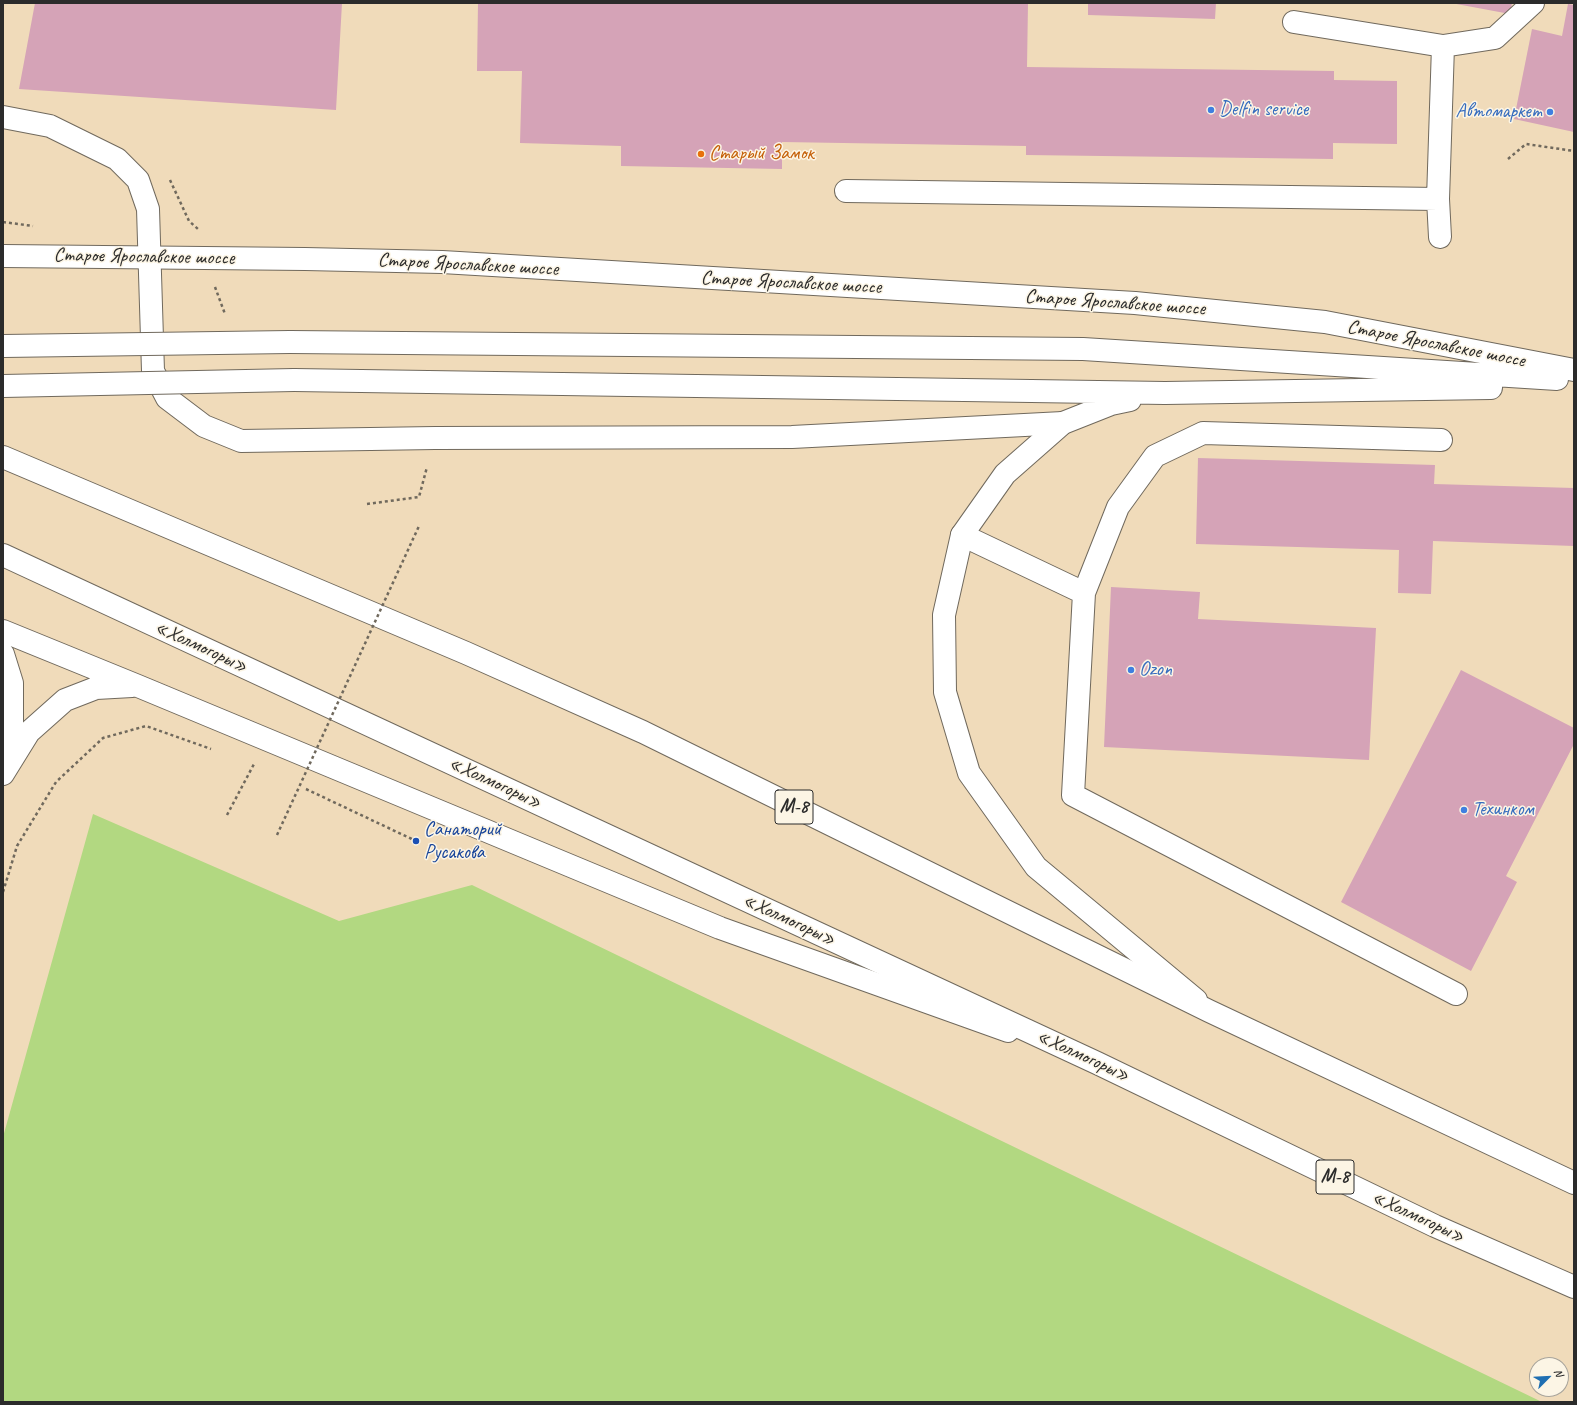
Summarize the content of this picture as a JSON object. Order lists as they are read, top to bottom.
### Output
{
  "streets": {
    "main road": ["Старое Ярославское шоссе", "«Холмогоры»", "М-8"]
  },
  "places": [
    "Delfin service",
    "Автомаркет",
    "Старый Замок",
    "Ozon",
    "Техинком",
    "Санаторий Русакова"
  ],
  "north": "top right"
}
